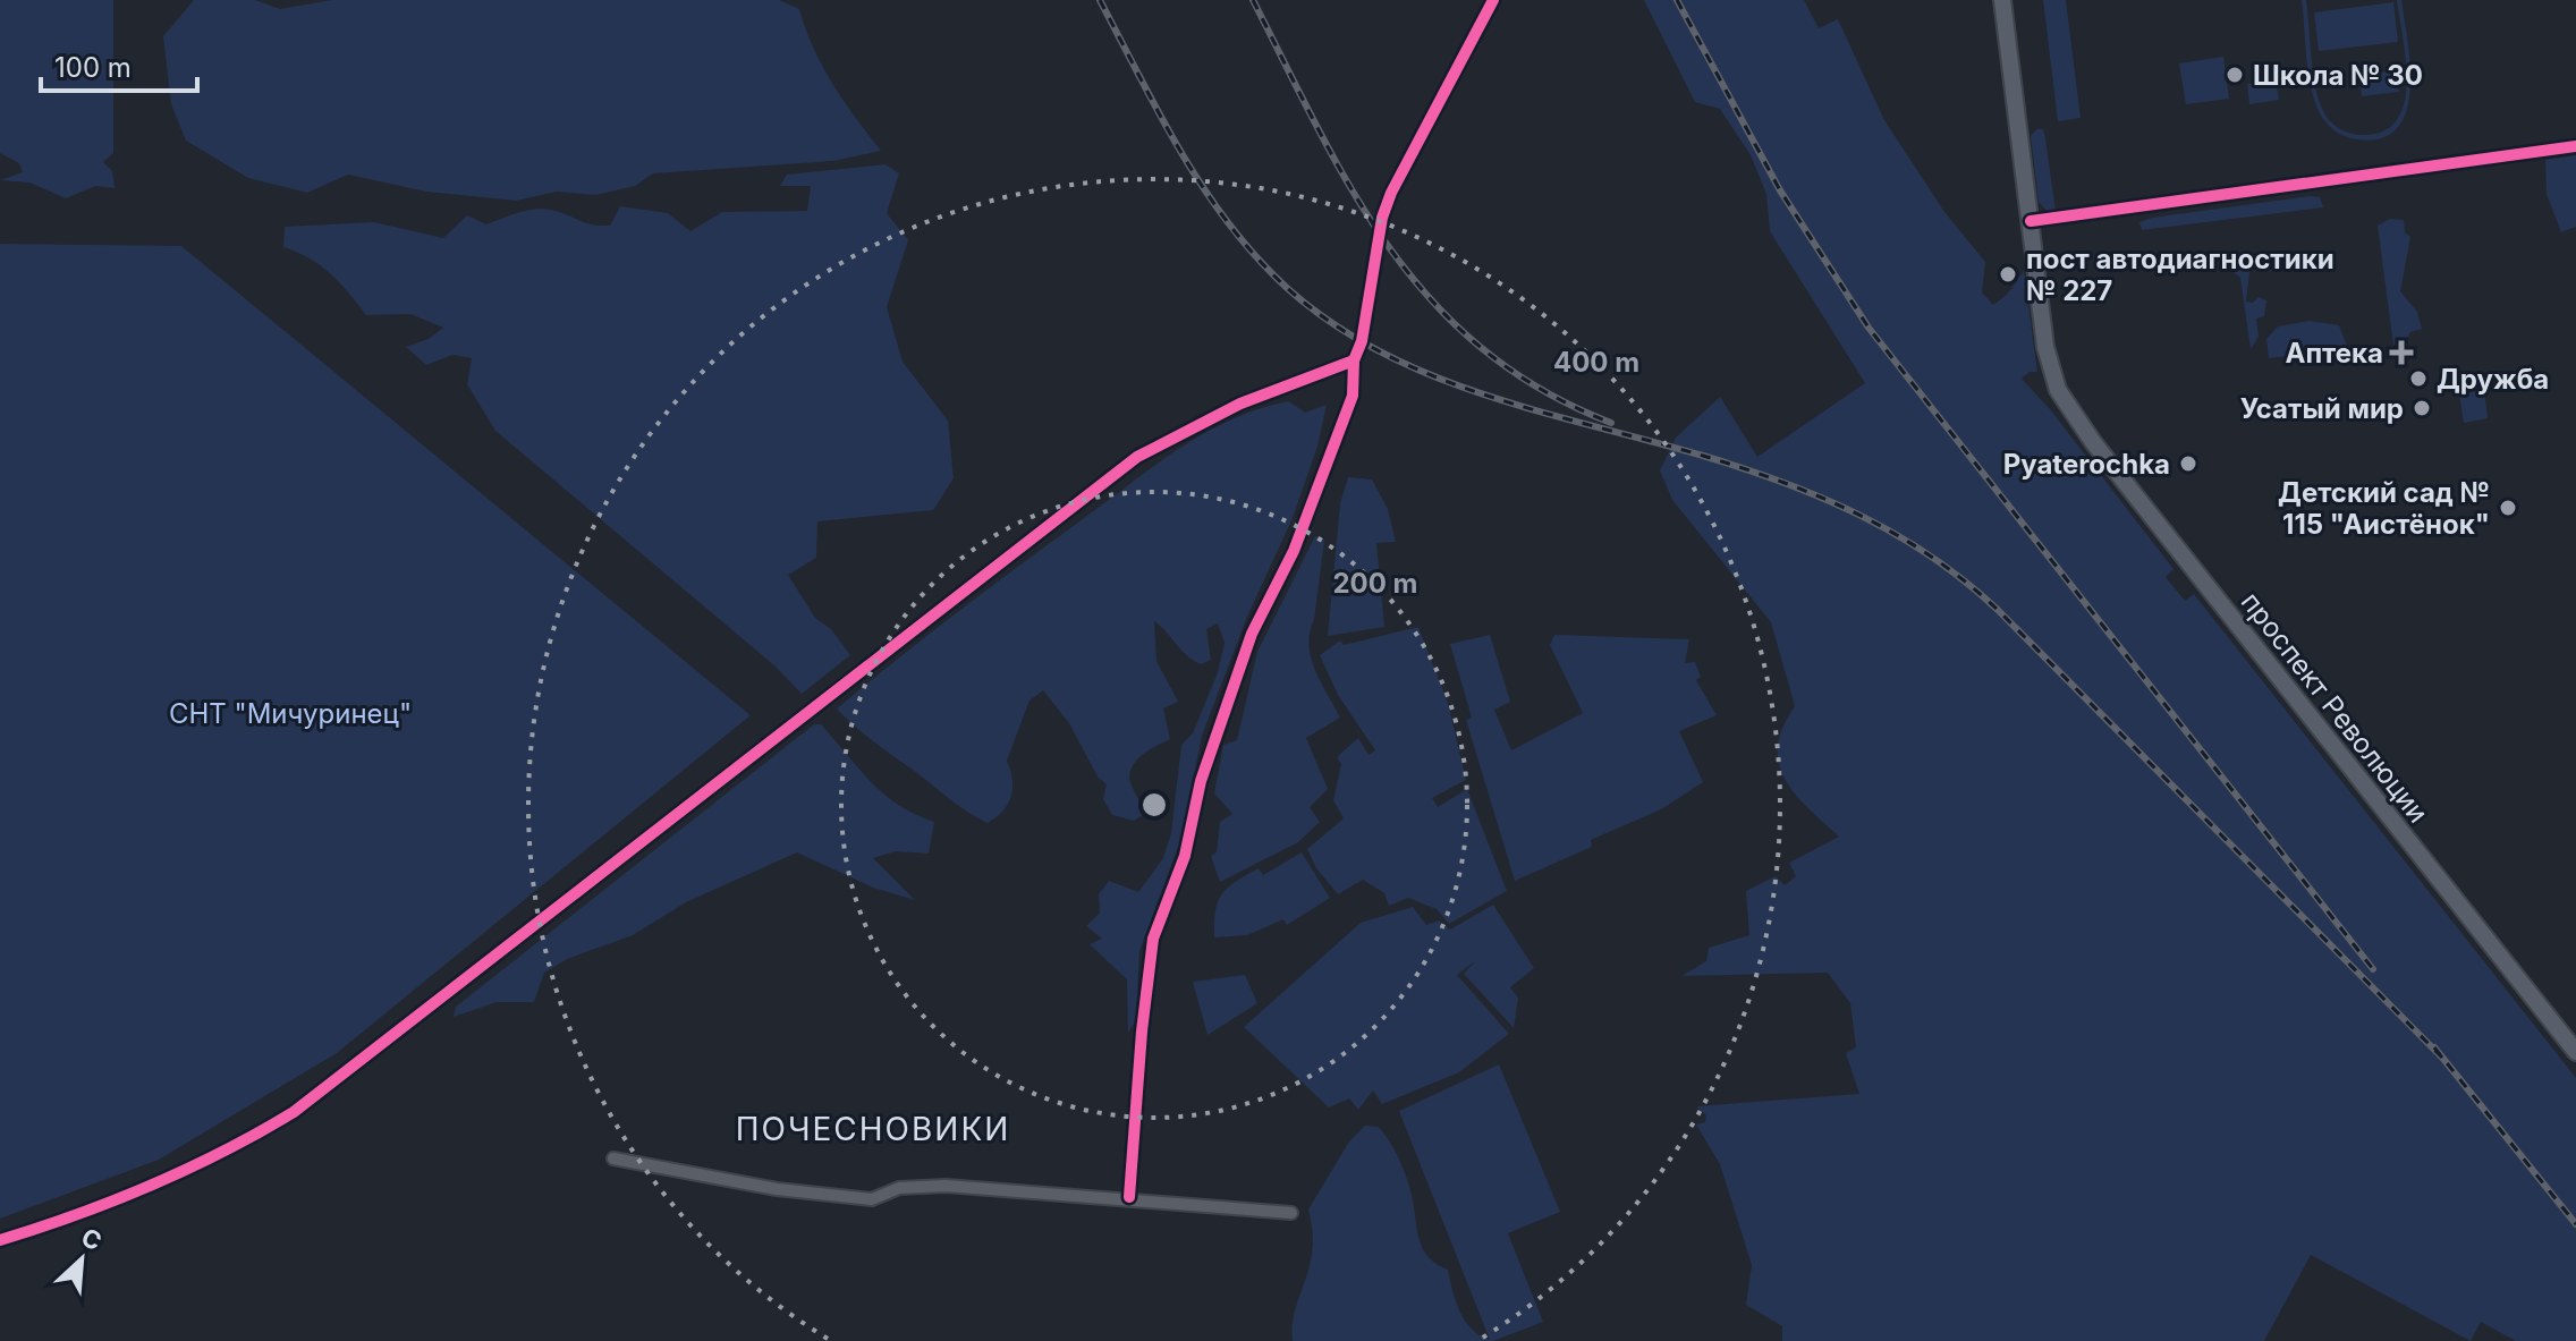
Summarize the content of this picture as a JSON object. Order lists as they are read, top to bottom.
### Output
{
  "streets": {
    "main road": ["проспект Революции"]
  },
  "districts": ["ПОЧЕСНОВИКИ"],
  "parks": ["СНТ \"Мичуринец\""],
  "places": {
    "other": [
      "Школа № 30",
      "пост автодиагностики № 227",
      "Дружба",
      "Усатый мир",
      "Pyaterochka",
      "Детский сад № 115 \"Аистёнок\""
    ],
    "health": ["Аптека"]
  },
  "scale_bar": "100 m",
  "north": "top right",
  "rings": ["400 m", "200 m"]
}
